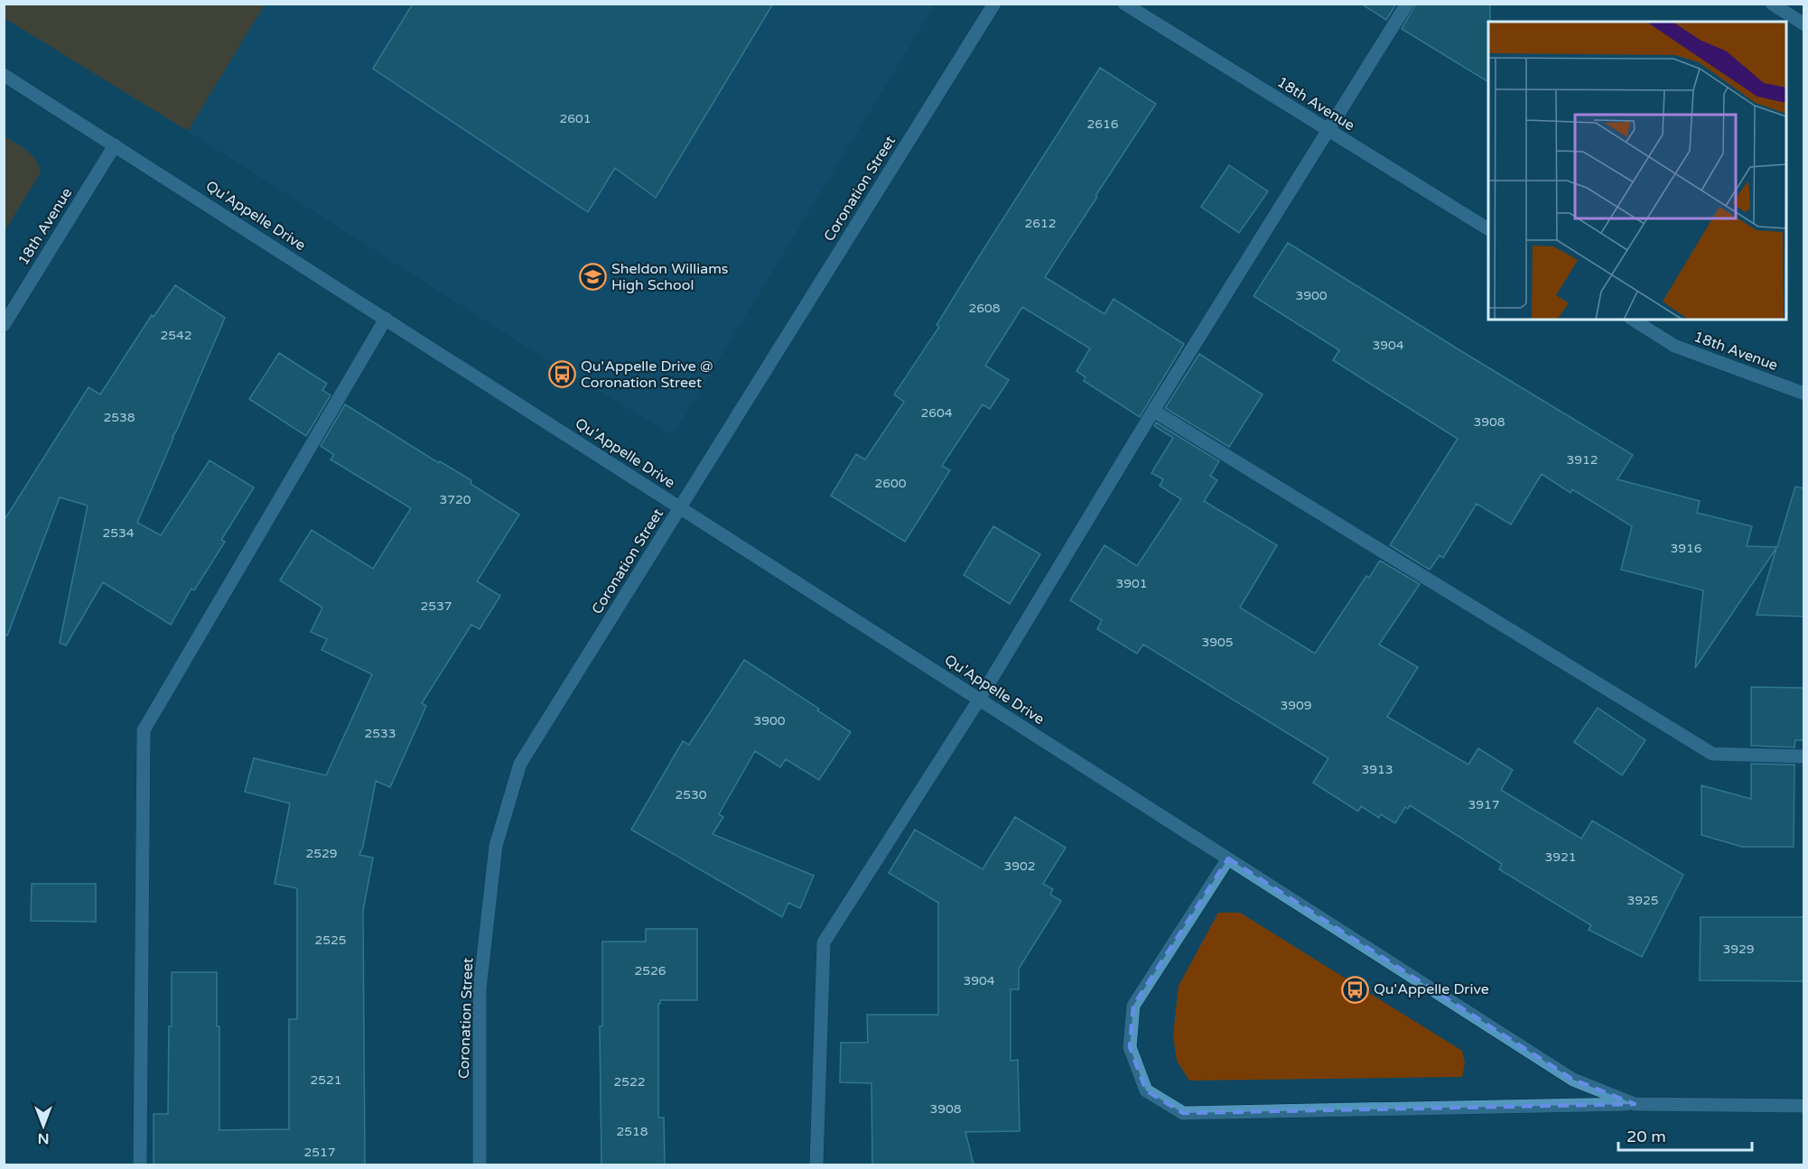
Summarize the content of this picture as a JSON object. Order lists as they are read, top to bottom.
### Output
{
  "streets": {
    "street": ["18th Avenue", "Coronation Street", "Qu'Appelle Drive"]
  },
  "crossings": [
    ["18th Avenue", "Qu'Appelle Drive"],
    ["Coronation Street", "Qu'Appelle Drive"]
  ],
  "places": {
    "school or university": ["Sheldon Williams High School"],
    "bus stop": ["Qu'Appelle Drive @ Coronation Street", "Qu'Appelle Drive"]
  },
  "house_numbers": [
    "2601",
    "2616",
    "2612",
    "3900",
    "2608",
    "2542",
    "3904",
    "2604",
    "2538",
    "3908",
    "3912",
    "2600",
    "3720",
    "2534",
    "3916",
    "3901",
    "2537",
    "3905",
    "3909",
    "3900",
    "2533",
    "3913",
    "2530",
    "3917",
    "2529",
    "3921",
    "3902",
    "3925",
    "2525",
    "3929",
    "2526",
    "3904",
    "2521",
    "2522",
    "3908",
    "2518",
    "2517"
  ],
  "scale_bar": "20 m",
  "north": "bottom"
}
